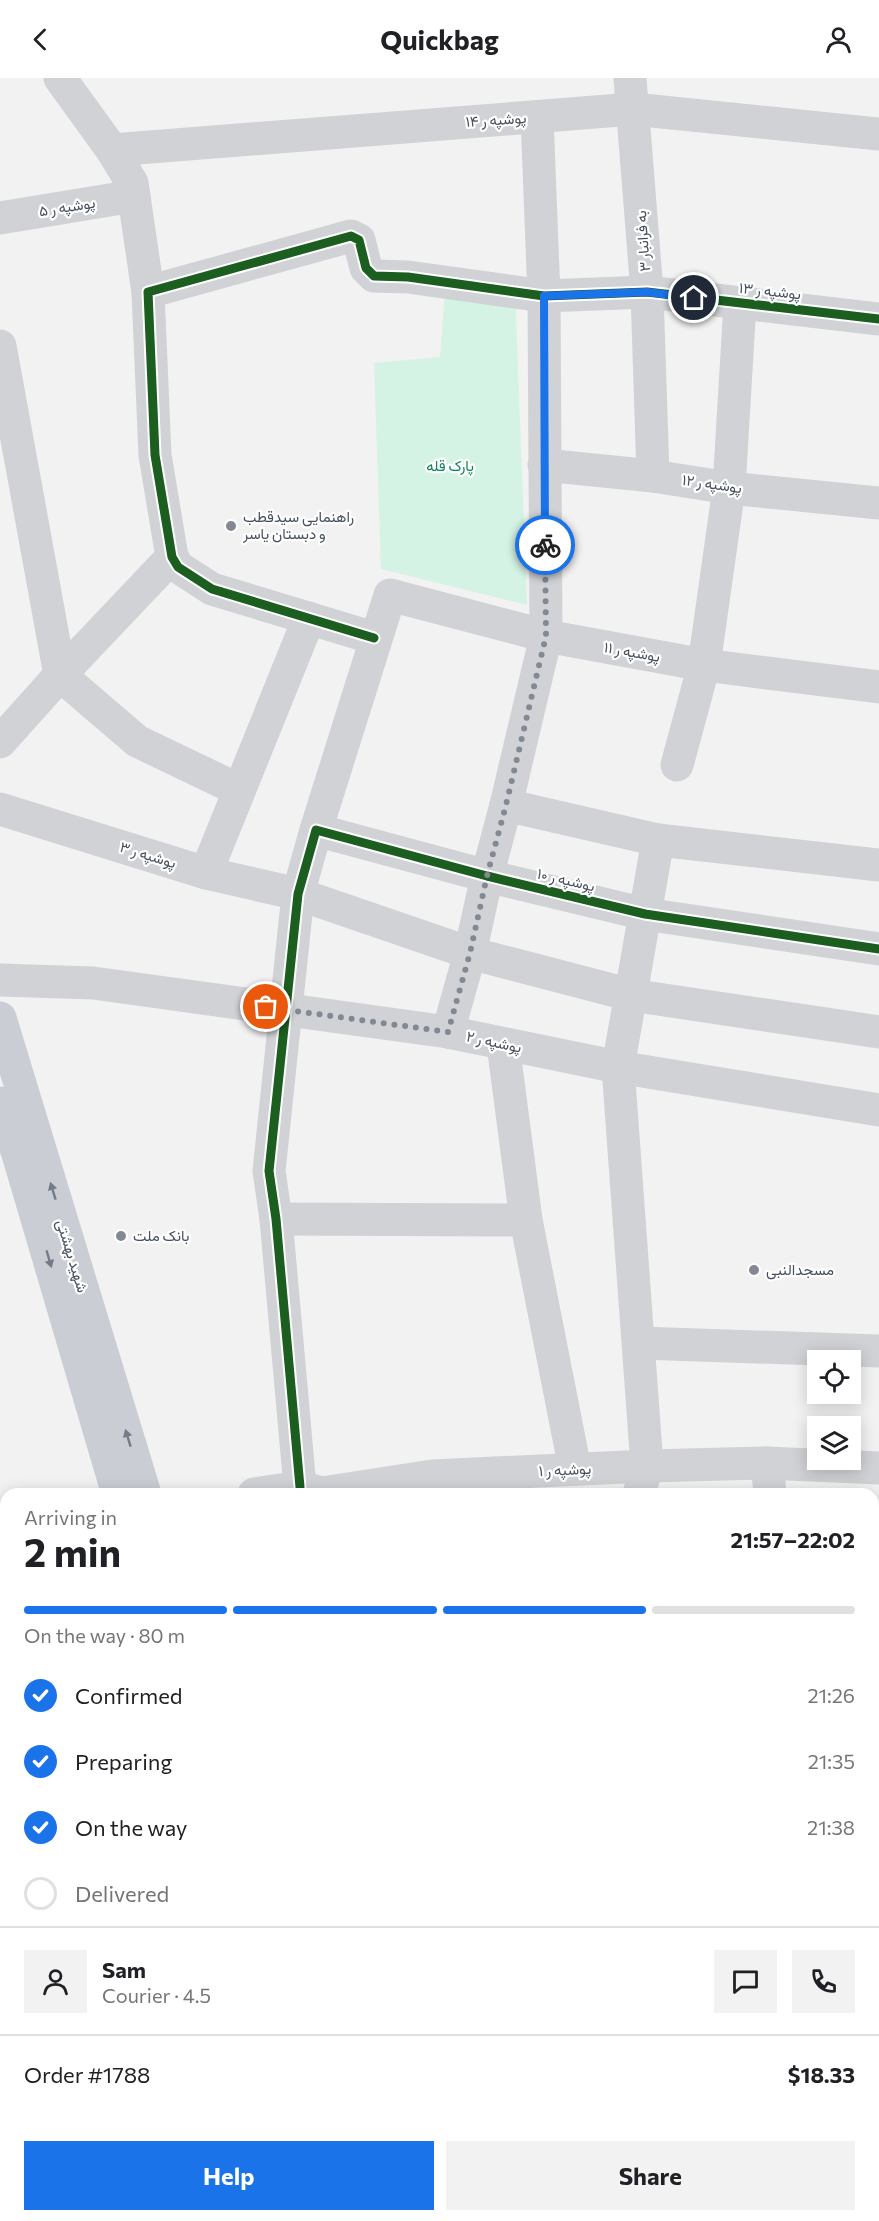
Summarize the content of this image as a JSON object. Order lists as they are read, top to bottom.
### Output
{
  "streets": {
    "main road": ["شهید بهشتی"],
    "street": [
      "پوشپه ر ۱۴",
      "پوشپه ر ۵",
      "به فرانبار ۳",
      "پوشپه ر ۱۳",
      "پوشپه ر ۱۲",
      "پوشپه ر ۱۱",
      "پوشپه ر ۳",
      "پوشپه ر ۱۰",
      "پوشپه ر ۲",
      "۱ پوشپه ر"
    ]
  },
  "crossings": [
    ["پوشپه ر ۱۴", "به فرانبار ۳"],
    ["به فرانبار ۳", "پوشپه ر ۱۳"],
    ["به فرانبار ۳", "پوشپه ر ۱۲"]
  ],
  "parks": ["پارک قله"],
  "places": ["راهنمایی سیدقطب و دبستان یاسر", "بانک ملت", "مسجدالنبی"],
  "page": {
    "header": "Quickbag",
    "heading": ["2 min", "Arriving in", "21:57–22:02"],
    "panel": [
      "Sam",
      "Courier · 4.5",
      "Order #1788",
      "$18.33"
    ],
    "bar": "On the way · 80 m",
    "list": [
      ["Confirmed", "21:26"],
      ["Preparing", "21:35"],
      ["On the way", "21:38"],
      "Delivered"
    ],
    "buttons": ["Help", "Share"]
  }
}
